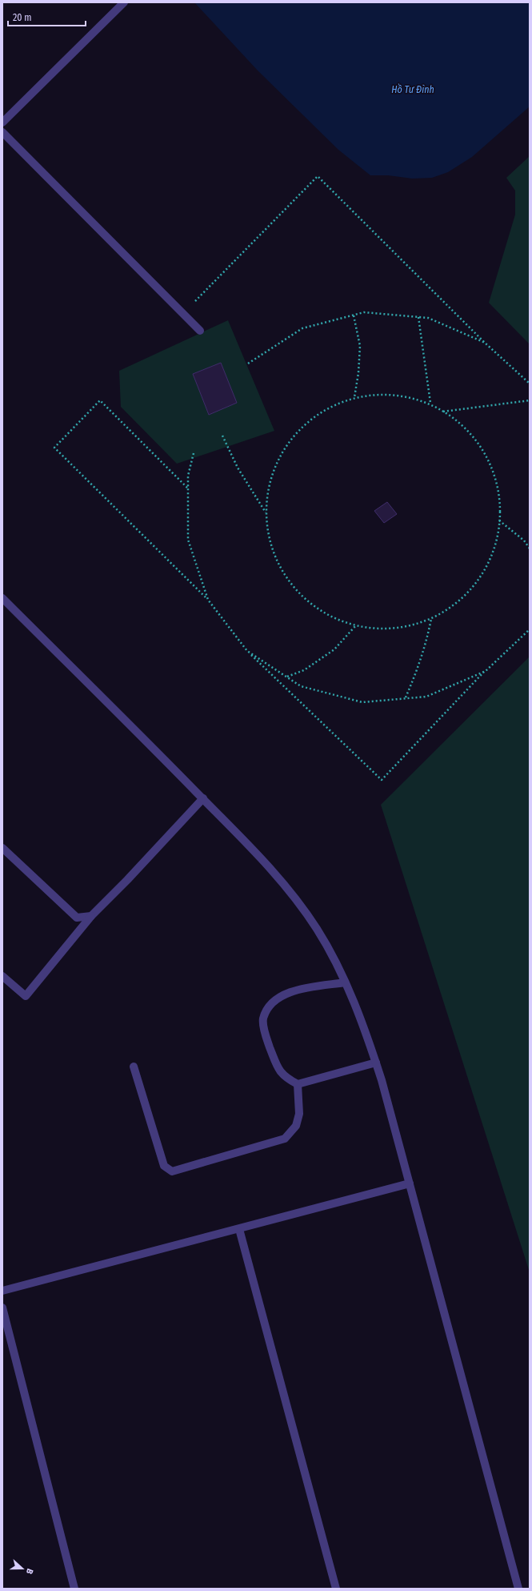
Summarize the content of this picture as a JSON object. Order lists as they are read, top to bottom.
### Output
{
  "water": ["Hồ Tư Đình"],
  "scale_bar": "20 m",
  "north": "right"
}
